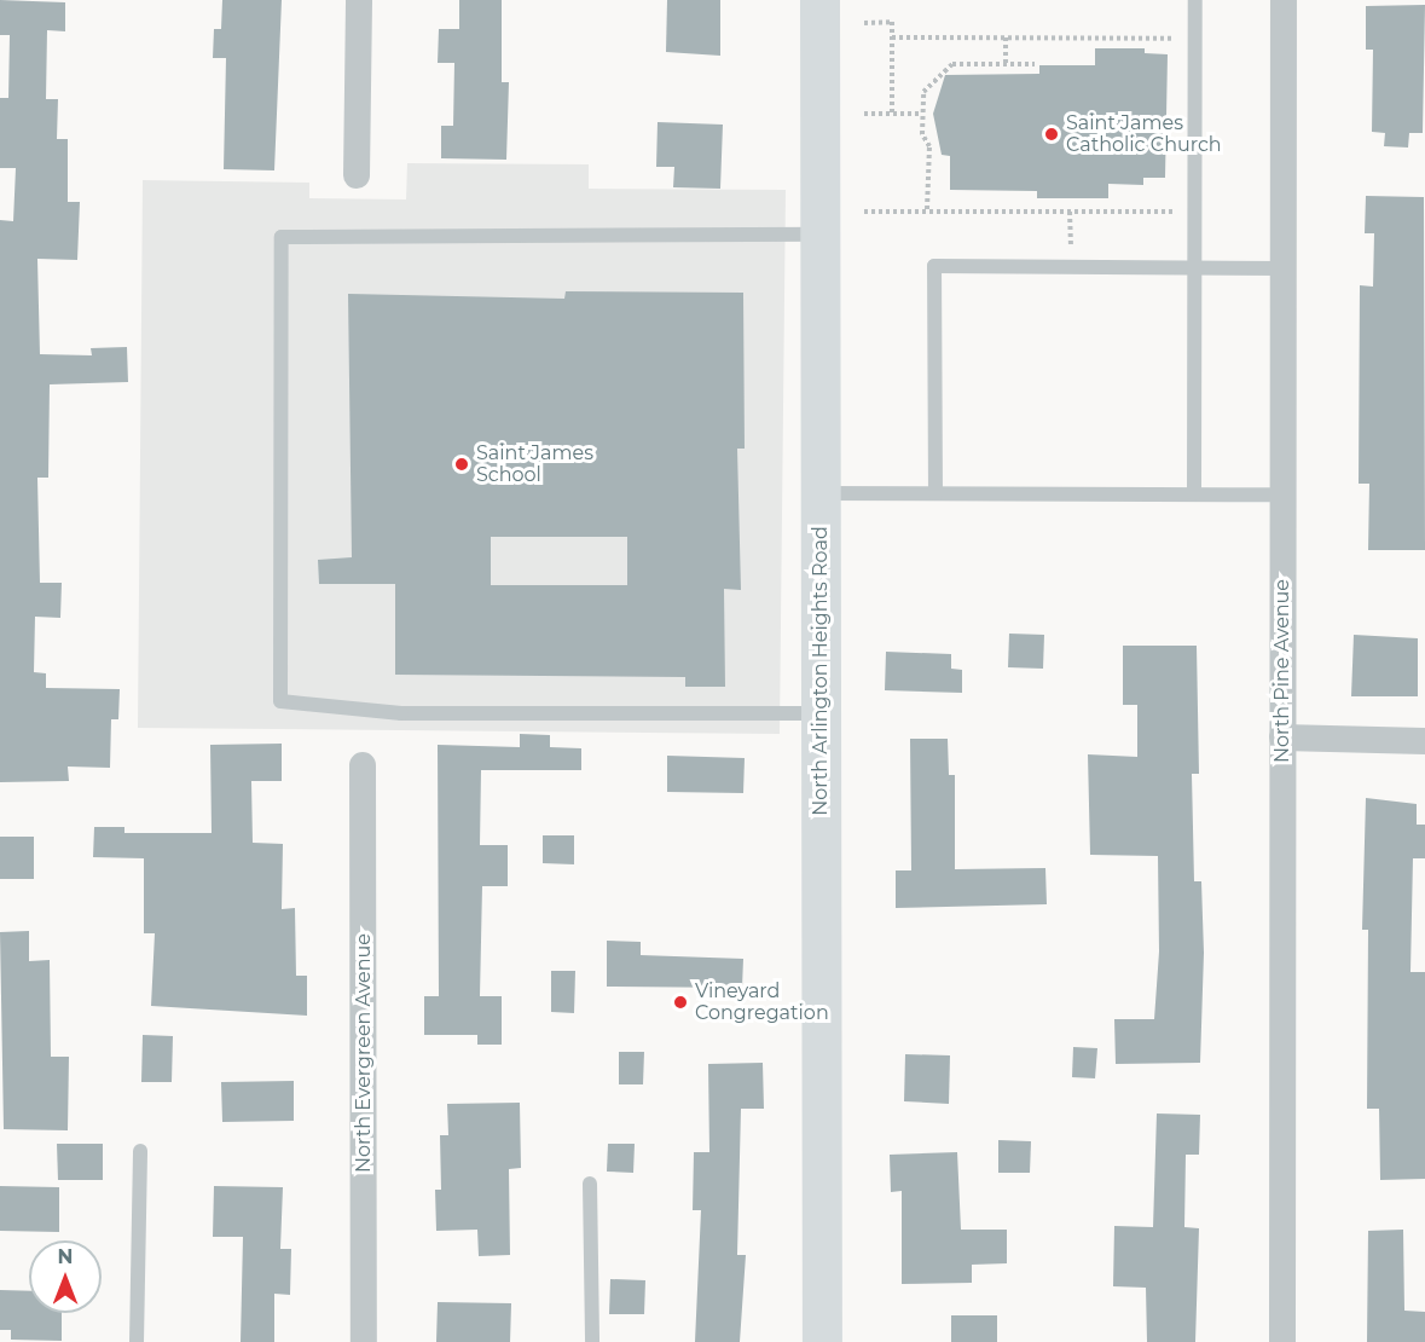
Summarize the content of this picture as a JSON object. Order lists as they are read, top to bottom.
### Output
{
  "streets": {
    "main road": ["North Arlington Heights Road"],
    "street": ["North Pine Avenue", "North Evergreen Avenue"]
  },
  "places": ["Saint James Catholic Church", "Saint James School", "Vineyard Congregation"],
  "north": "top"
}
